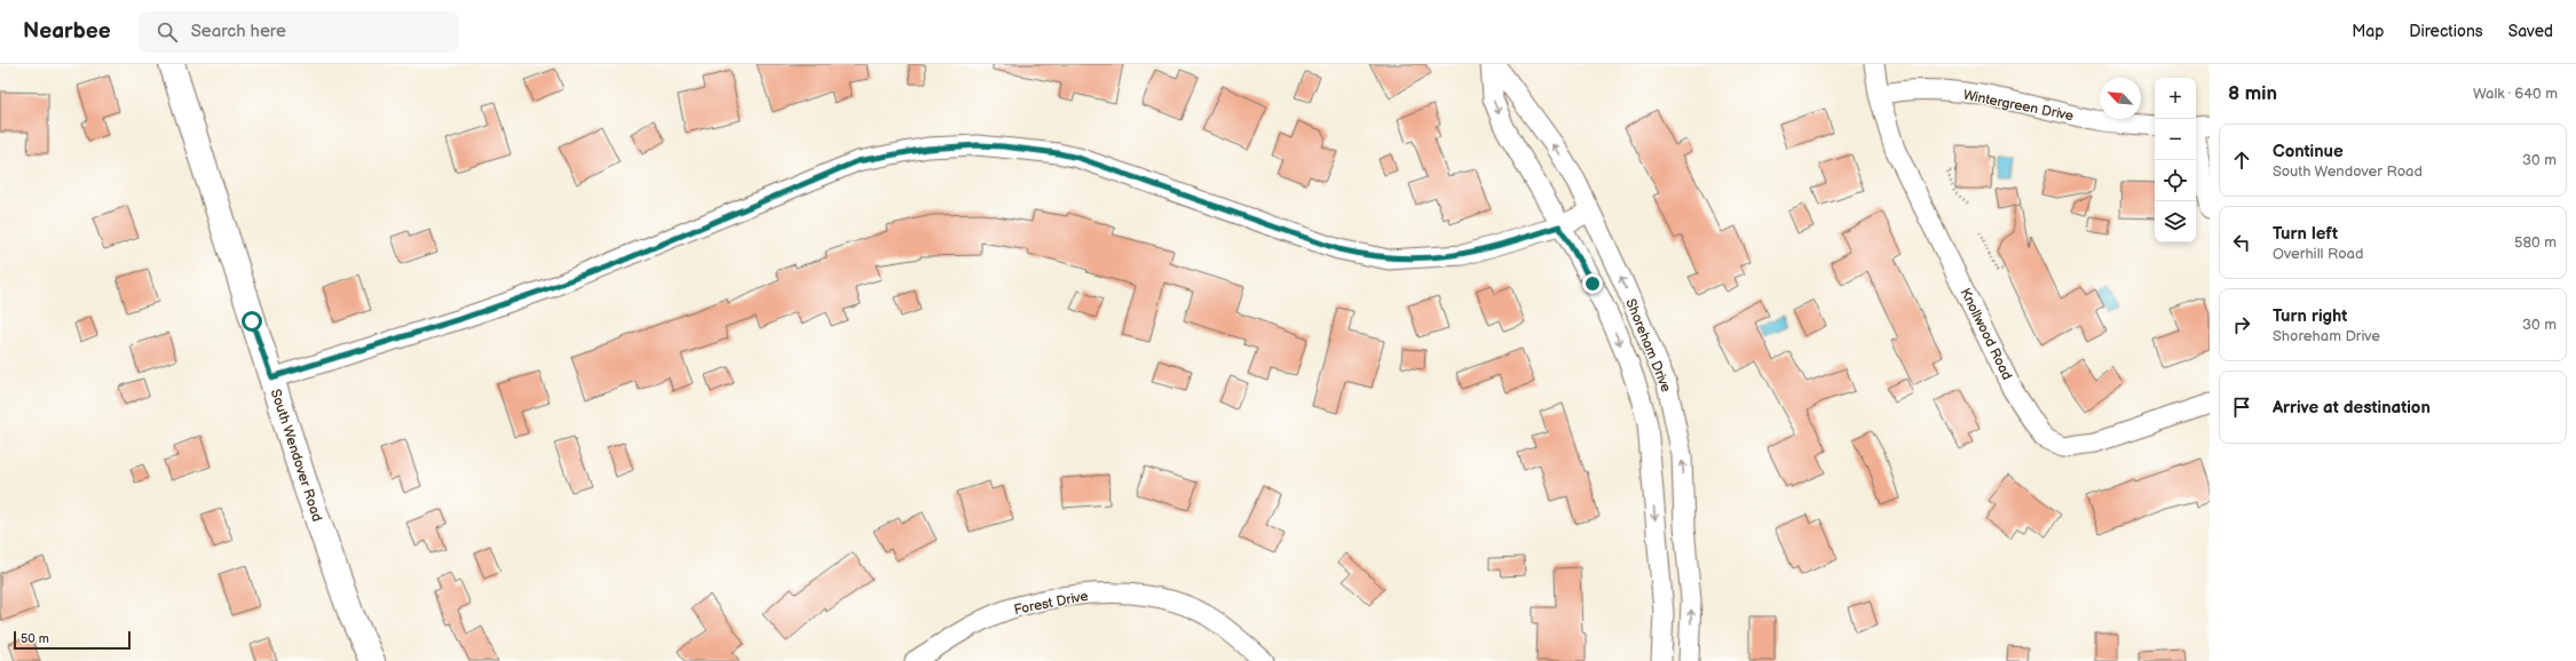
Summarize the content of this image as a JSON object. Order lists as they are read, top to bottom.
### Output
{
  "streets": {
    "main road": ["South Wendover Road"],
    "street": [
      "Wintergreen Drive",
      "Knollwood Road",
      "Shoreham Drive",
      "Forest Drive"
    ]
  },
  "crossings": [
    ["Wintergreen Drive", "Knollwood Road"]
  ],
  "scale_bar": "50 m",
  "north": "top left",
  "page": {
    "header": "Nearbee",
    "search": "Search here",
    "nav": ["Map", "Directions", "Saved"],
    "heading": ["8 min", "Walk · 640 m"],
    "map_buttons": ["+", "−"],
    "list": [
      ["Continue", "South Wendover Road", "30 m"],
      ["Turn left", "Overhill Road", "580 m"],
      ["Turn right", "Shoreham Drive", "30 m"],
      "Arrive at destination"
    ],
    "scale": "50 m"
  }
}
